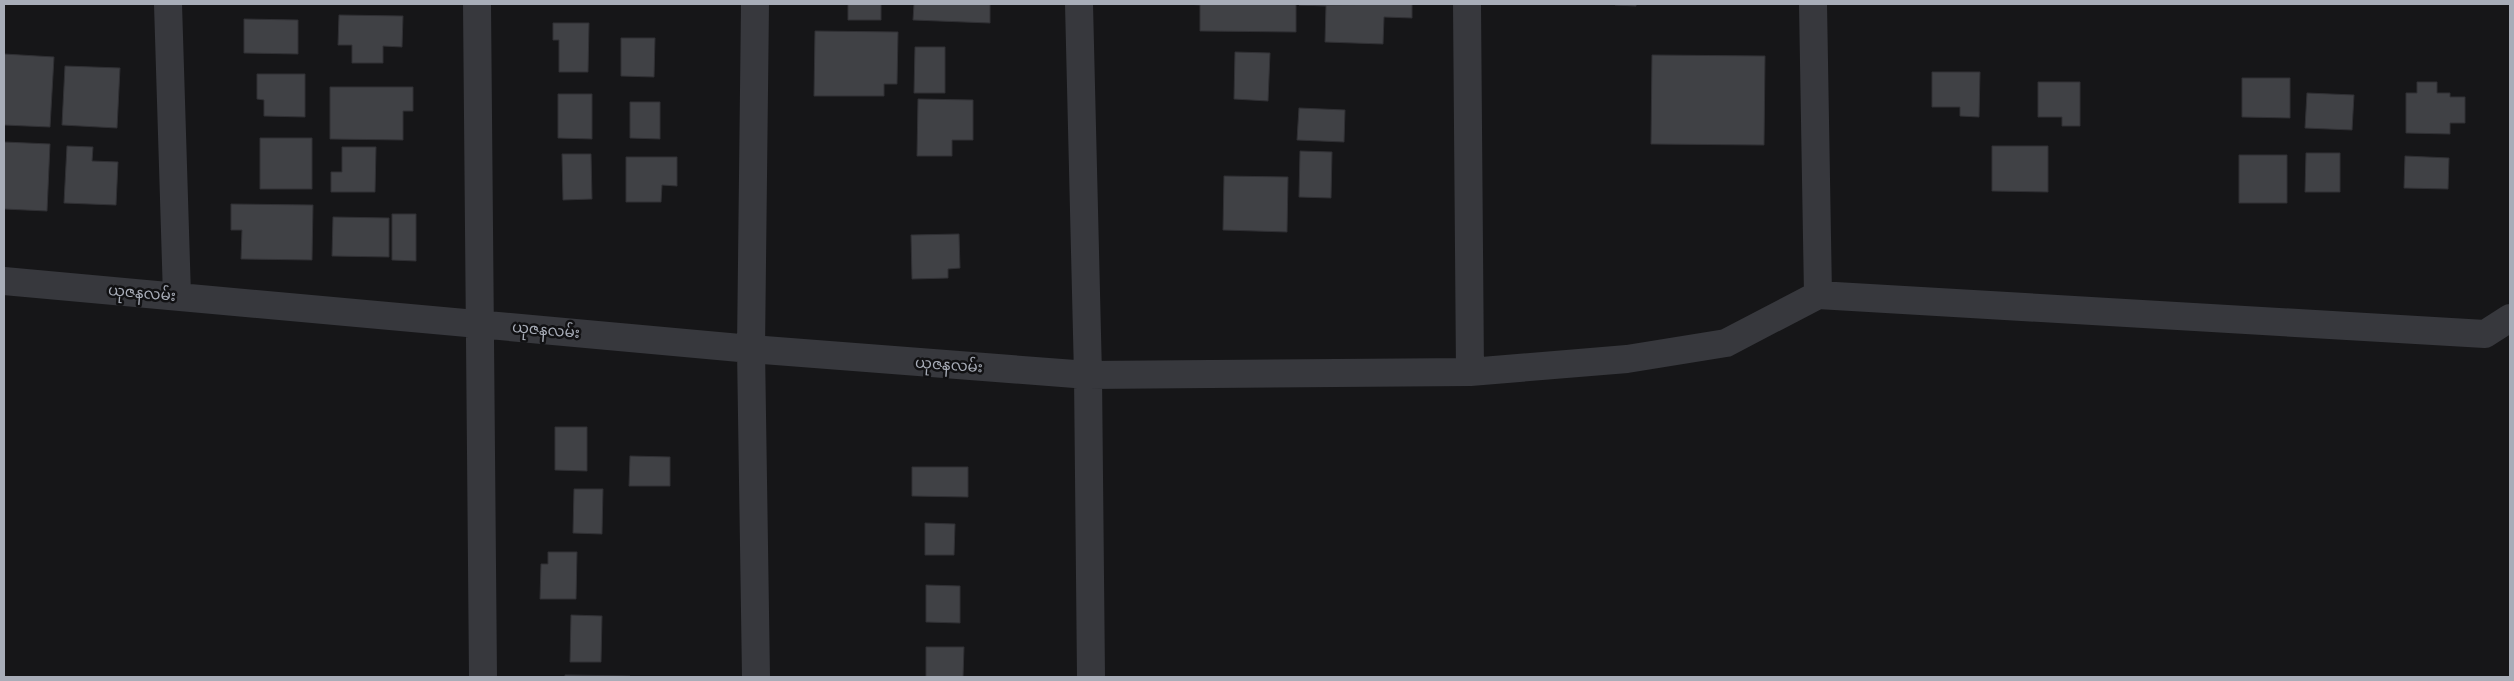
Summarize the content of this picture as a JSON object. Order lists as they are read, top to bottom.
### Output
{
  "streets": {
    "street": ["ယုဇနလမ်း"]
  }
}
